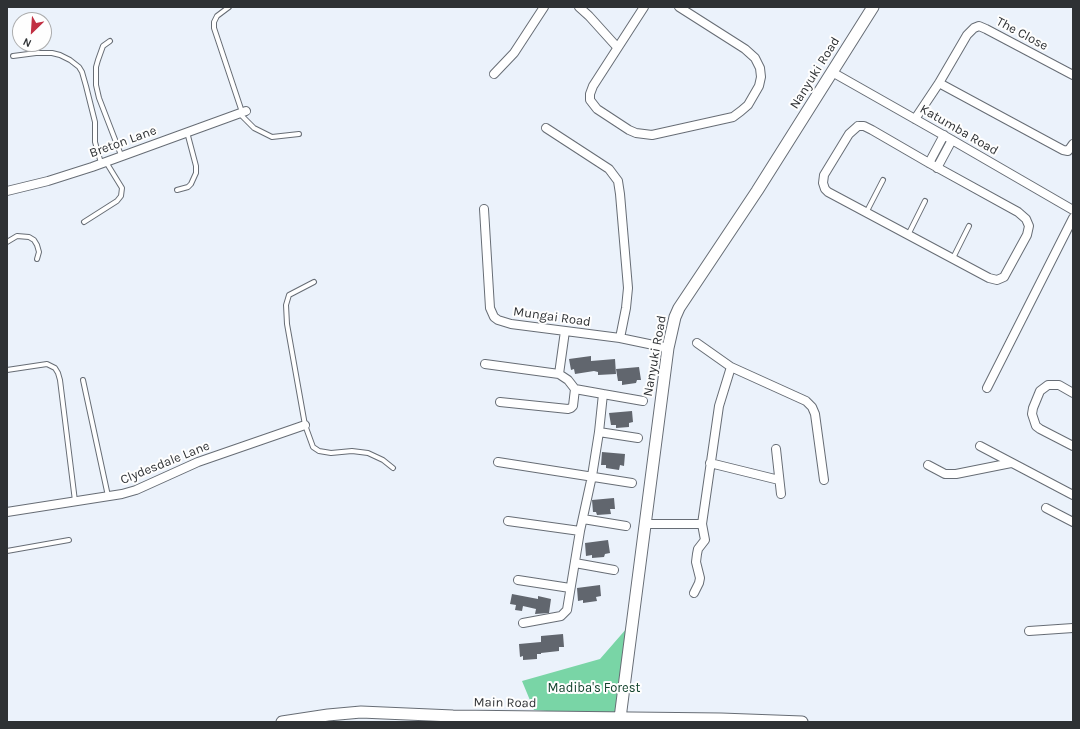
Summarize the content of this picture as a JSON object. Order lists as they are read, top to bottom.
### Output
{
  "streets": {
    "street": [
      "The Close",
      "Nanyuki Road",
      "Katumba Road",
      "Breton Lane",
      "Mungai Road",
      "Clydesdale Lane",
      "Main Road"
    ]
  },
  "crossings": [
    ["The Close", "Katumba Road"],
    ["Nanyuki Road", "Katumba Road"],
    ["Nanyuki Road", "Mungai Road"],
    ["Nanyuki Road", "Main Road"]
  ],
  "parks": ["Madiba's Forest"],
  "north": "bottom left"
}
